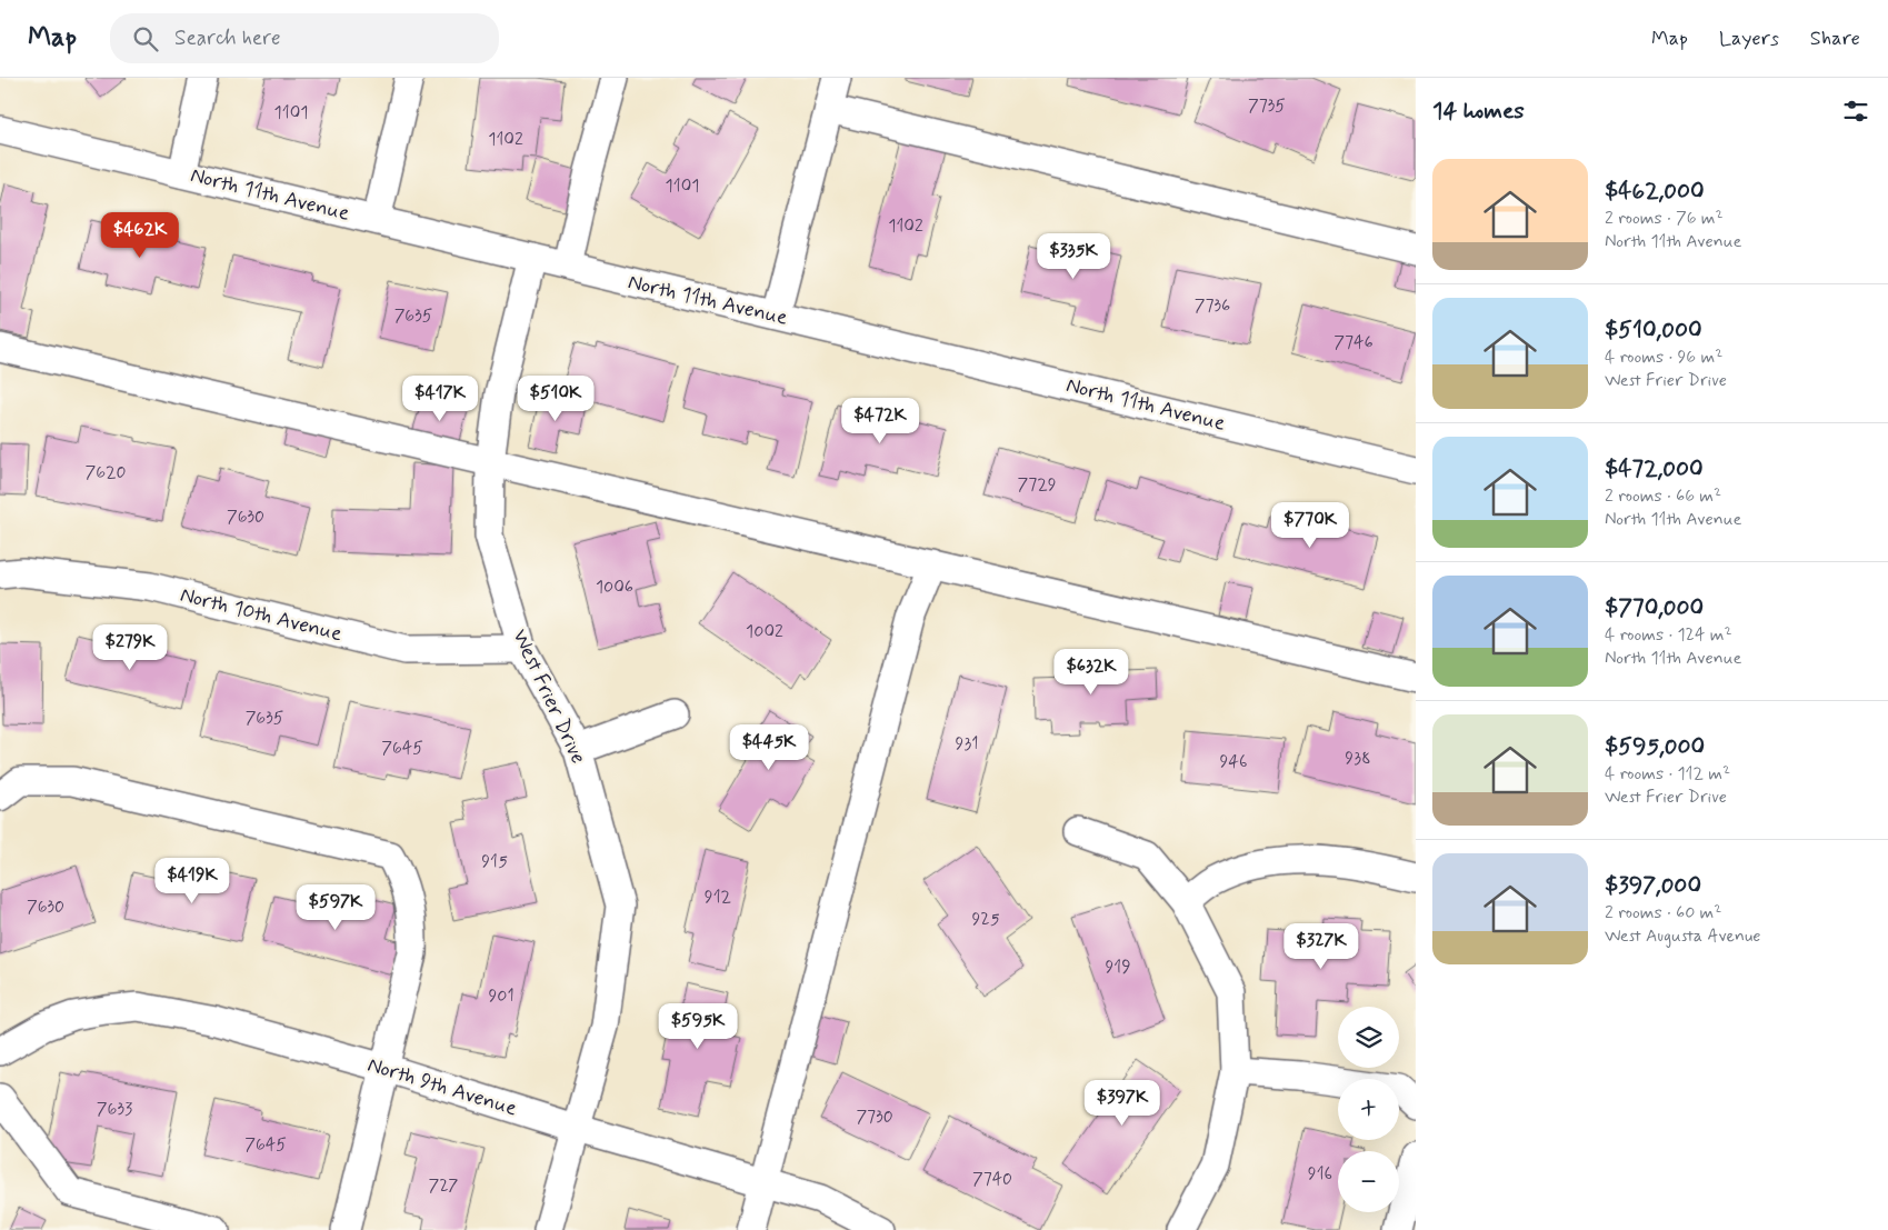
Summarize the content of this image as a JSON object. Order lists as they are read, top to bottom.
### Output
{
  "streets": {
    "street": [
      "North 11th Avenue",
      "North 10th Avenue",
      "West Frier Drive",
      "North 9th Avenue"
    ]
  },
  "crossings": [
    ["North 11th Avenue", "West Frier Drive"],
    ["North 10th Avenue", "West Frier Drive"],
    ["West Frier Drive", "North 9th Avenue"]
  ],
  "house_numbers": [
    "7735",
    "1101",
    "1102",
    "1101",
    "1102",
    "7736",
    "7635",
    "7746",
    "7620",
    "7729",
    "7630",
    "1006",
    "1002",
    "7635",
    "931",
    "7645",
    "938",
    "946",
    "915",
    "912",
    "7630",
    "925",
    "919",
    "901",
    "7633",
    "7730",
    "7645",
    "916",
    "7740",
    "727"
  ],
  "page": {
    "header": "Map",
    "search": "Search here",
    "nav": ["Map", "Layers", "Share"],
    "heading": "14 homes",
    "list": [
      {
        "name": "$462,000",
        "note": "2 rooms · 76 m² · North 11th Avenue"
      },
      {
        "name": "$510,000",
        "note": "4 rooms · 96 m² · West Frier Drive"
      },
      {
        "name": "$472,000",
        "note": "2 rooms · 66 m² · North 11th Avenue"
      },
      {
        "name": "$770,000",
        "note": "4 rooms · 124 m² · North 11th Avenue"
      },
      {
        "name": "$595,000",
        "note": "4 rooms · 112 m² · West Frier Drive"
      },
      {
        "name": "$397,000",
        "note": "2 rooms · 60 m² · West Augusta Avenue"
      }
    ],
    "price": [
      "$462K",
      "$335K",
      "$417K",
      "$510K",
      "$472K",
      "$770K",
      "$279K",
      "$632K",
      "$445K",
      "$419K",
      "$597K",
      "$327K",
      "$595K",
      "$397K"
    ],
    "map_buttons": ["+", "−"]
  }
}
